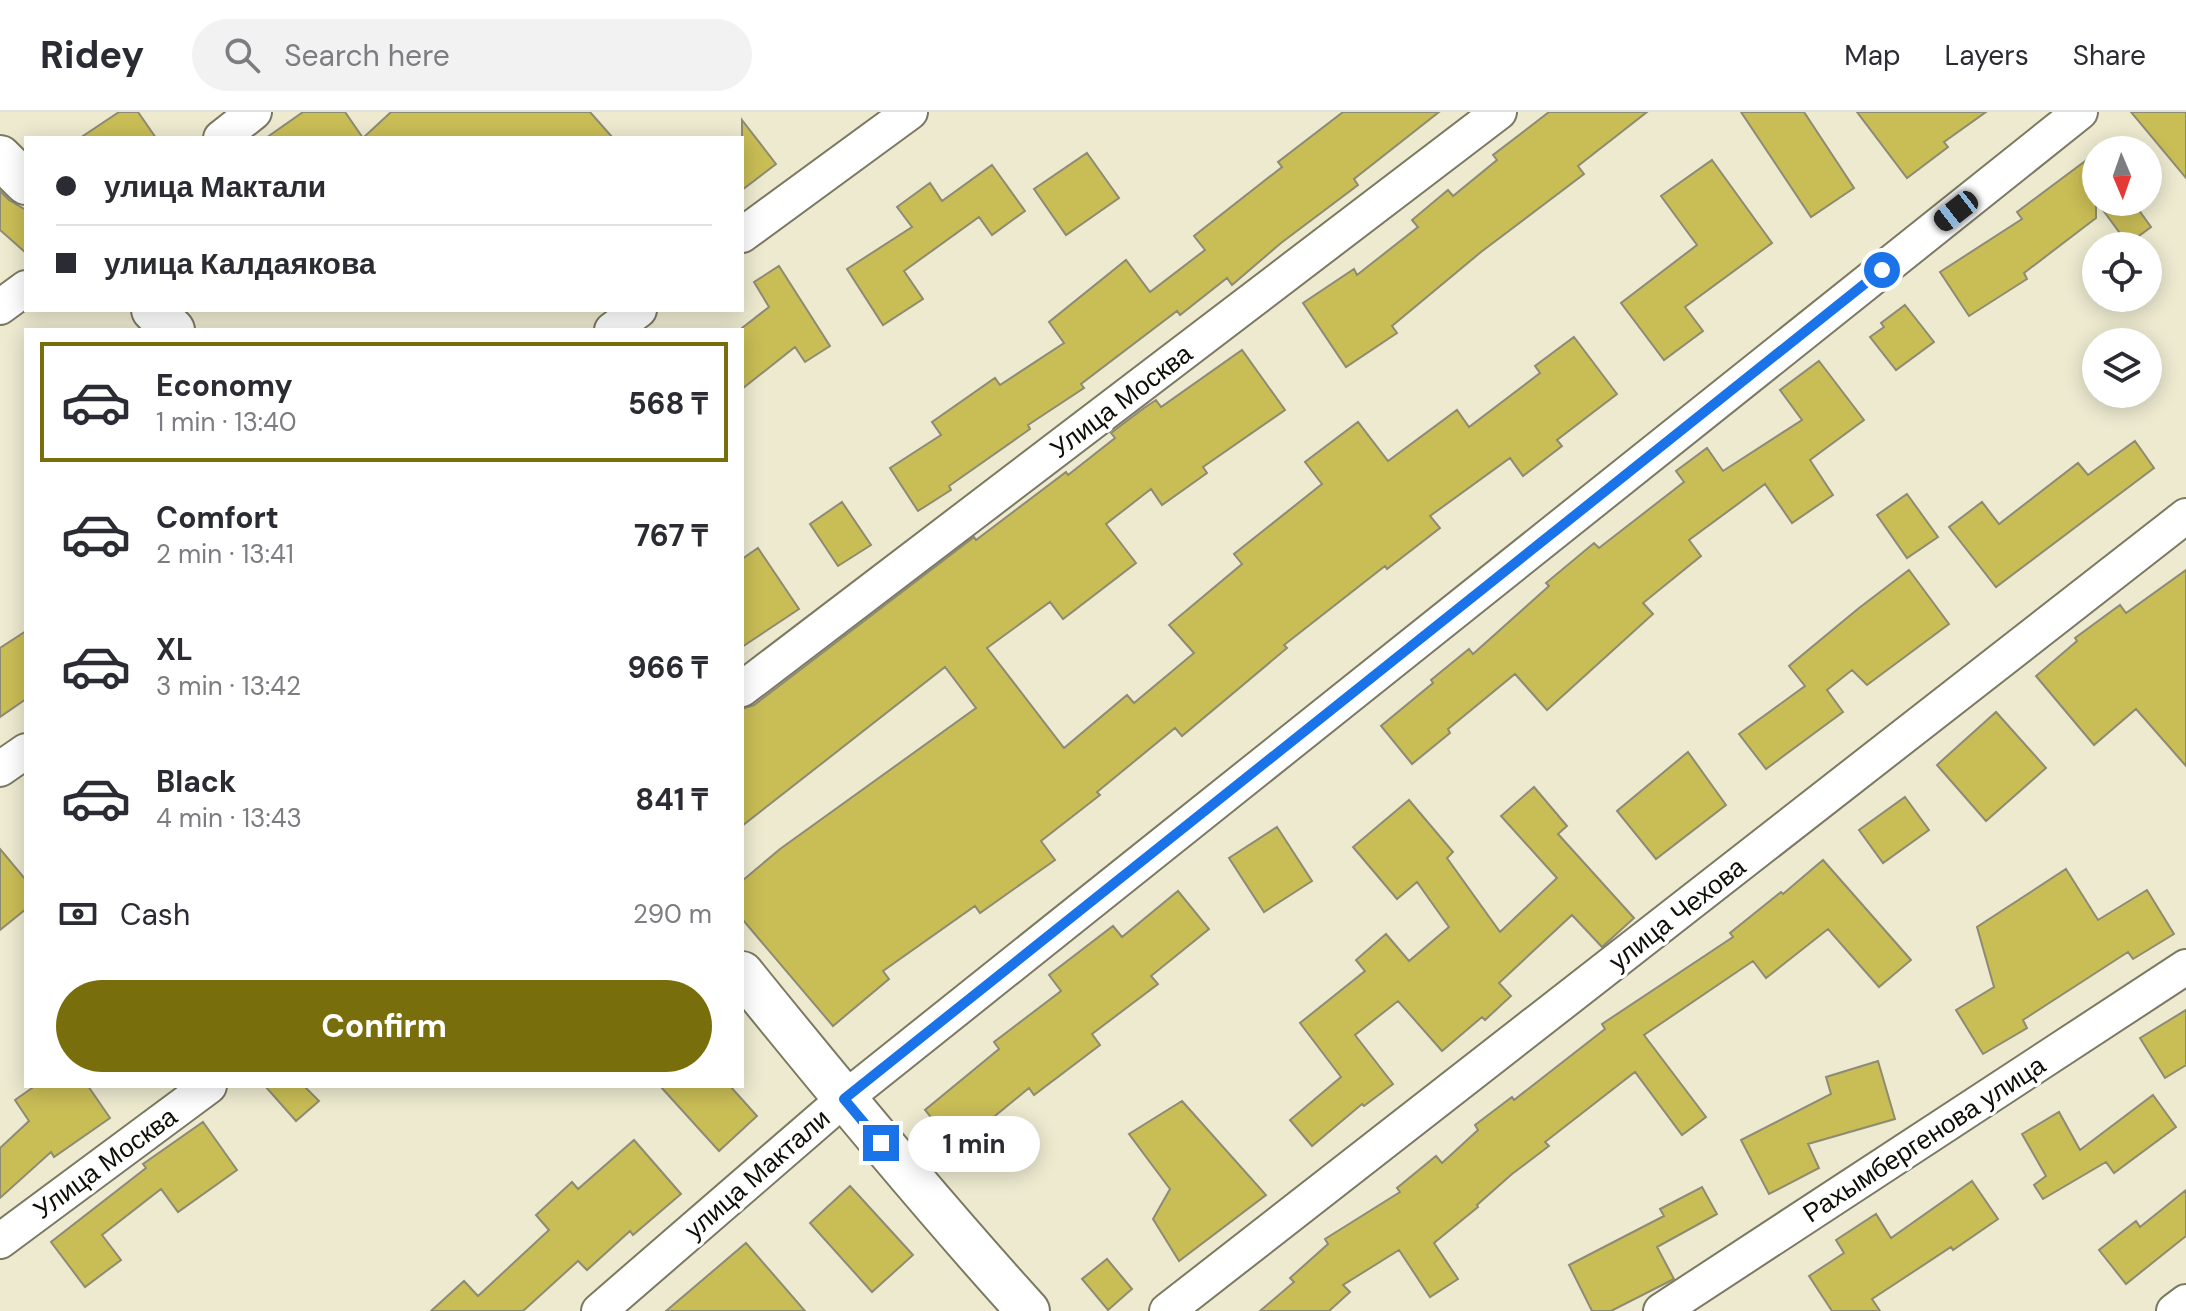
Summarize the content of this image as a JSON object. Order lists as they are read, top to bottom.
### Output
{
  "streets": {
    "street": [
      "Улица Москва",
      "улица Чехова",
      "Рахымбергенова улица",
      "улица Мактали"
    ]
  },
  "north": "bottom",
  "page": {
    "header": "Ridey",
    "search": "Search here",
    "nav": ["Map", "Layers", "Share"],
    "banner": ["улица Мактали", "улица Калдаякова"],
    "list": [
      {
        "name": "Economy",
        "note": "1 min · 13:40",
        "value": "568 ₸"
      },
      {
        "name": "Comfort",
        "note": "2 min · 13:41",
        "value": "767 ₸"
      },
      {
        "name": "XL",
        "note": "3 min · 13:42",
        "value": "966 ₸"
      },
      {
        "name": "Black",
        "note": "4 min · 13:43",
        "value": "841 ₸"
      }
    ],
    "pay": ["Cash", "290 m"],
    "buttons": "Confirm",
    "bubble": "1 min"
  }
}
